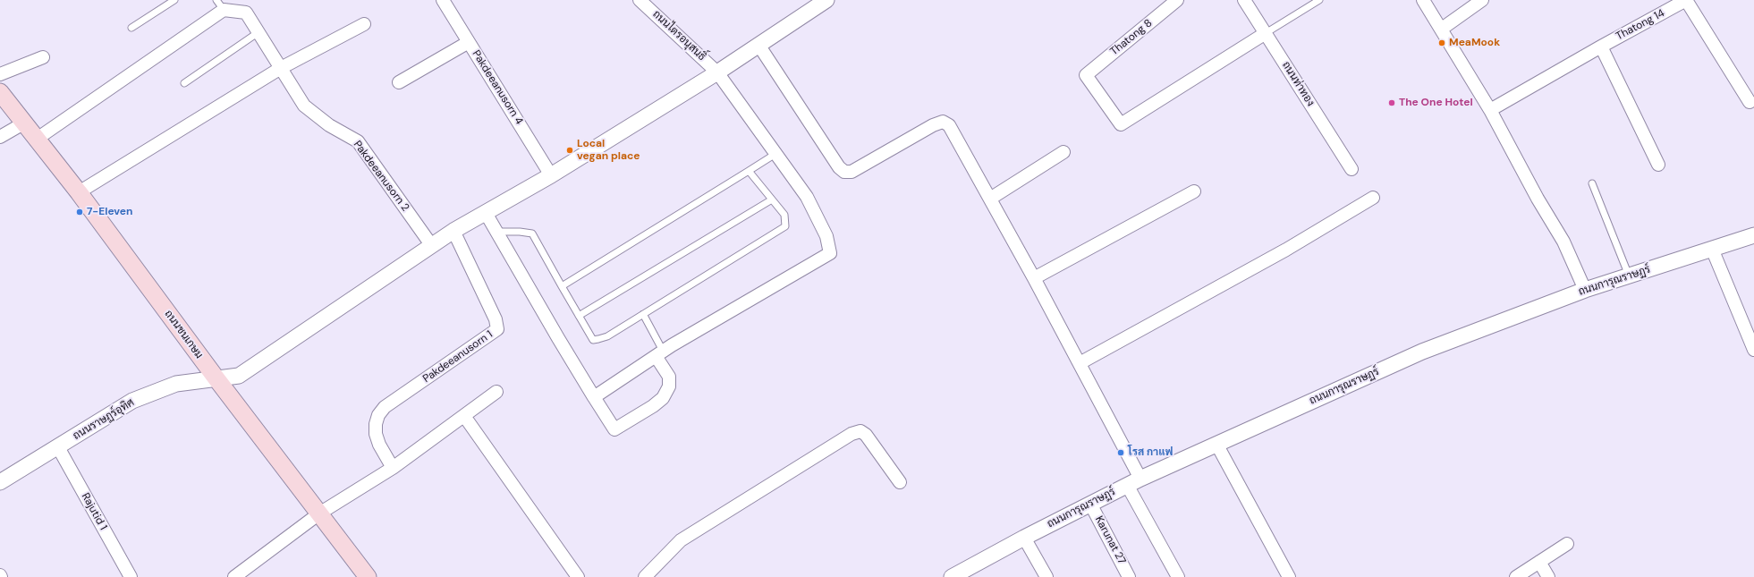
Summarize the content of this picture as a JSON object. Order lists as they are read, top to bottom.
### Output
{
  "streets": {
    "main road": ["ถนนชนเกษม"],
    "street": [
      "Thatong 14",
      "ถนนไตรอนุสนธิ์",
      "Thatong 8",
      "ถนนท่าทอง",
      "Pakdeeanusorn 4",
      "Pakdeeanusorn 2",
      "ถนนการุณราษฏร์",
      "Pakdeeanusorn 1",
      "ถนนราษฏร์อุทิศ",
      "Rajutid 1",
      "Karunat 27"
    ]
  },
  "crossings": [
    ["ถนนไตรอนุสนธิ์", "ถนนราษฏร์อุทิศ"],
    ["Thatong 8", "ถนนท่าทอง"],
    ["Pakdeeanusorn 4", "ถนนราษฏร์อุทิศ"],
    ["Pakdeeanusorn 2", "ถนนราษฏร์อุทิศ"],
    ["ถนนการุณราษฏร์", "Karunat 27"],
    ["ถนนชนเกษม", "ถนนราษฏร์อุทิศ"],
    ["Pakdeeanusorn 1", "ถนนราษฏร์อุทิศ"],
    ["ถนนราษฏร์อุทิศ", "Rajutid 1"]
  ],
  "places": [
    "MeaMook",
    "The One Hotel",
    "Local vegan place",
    "7-Eleven",
    "โรส กาแฟ"
  ]
}
